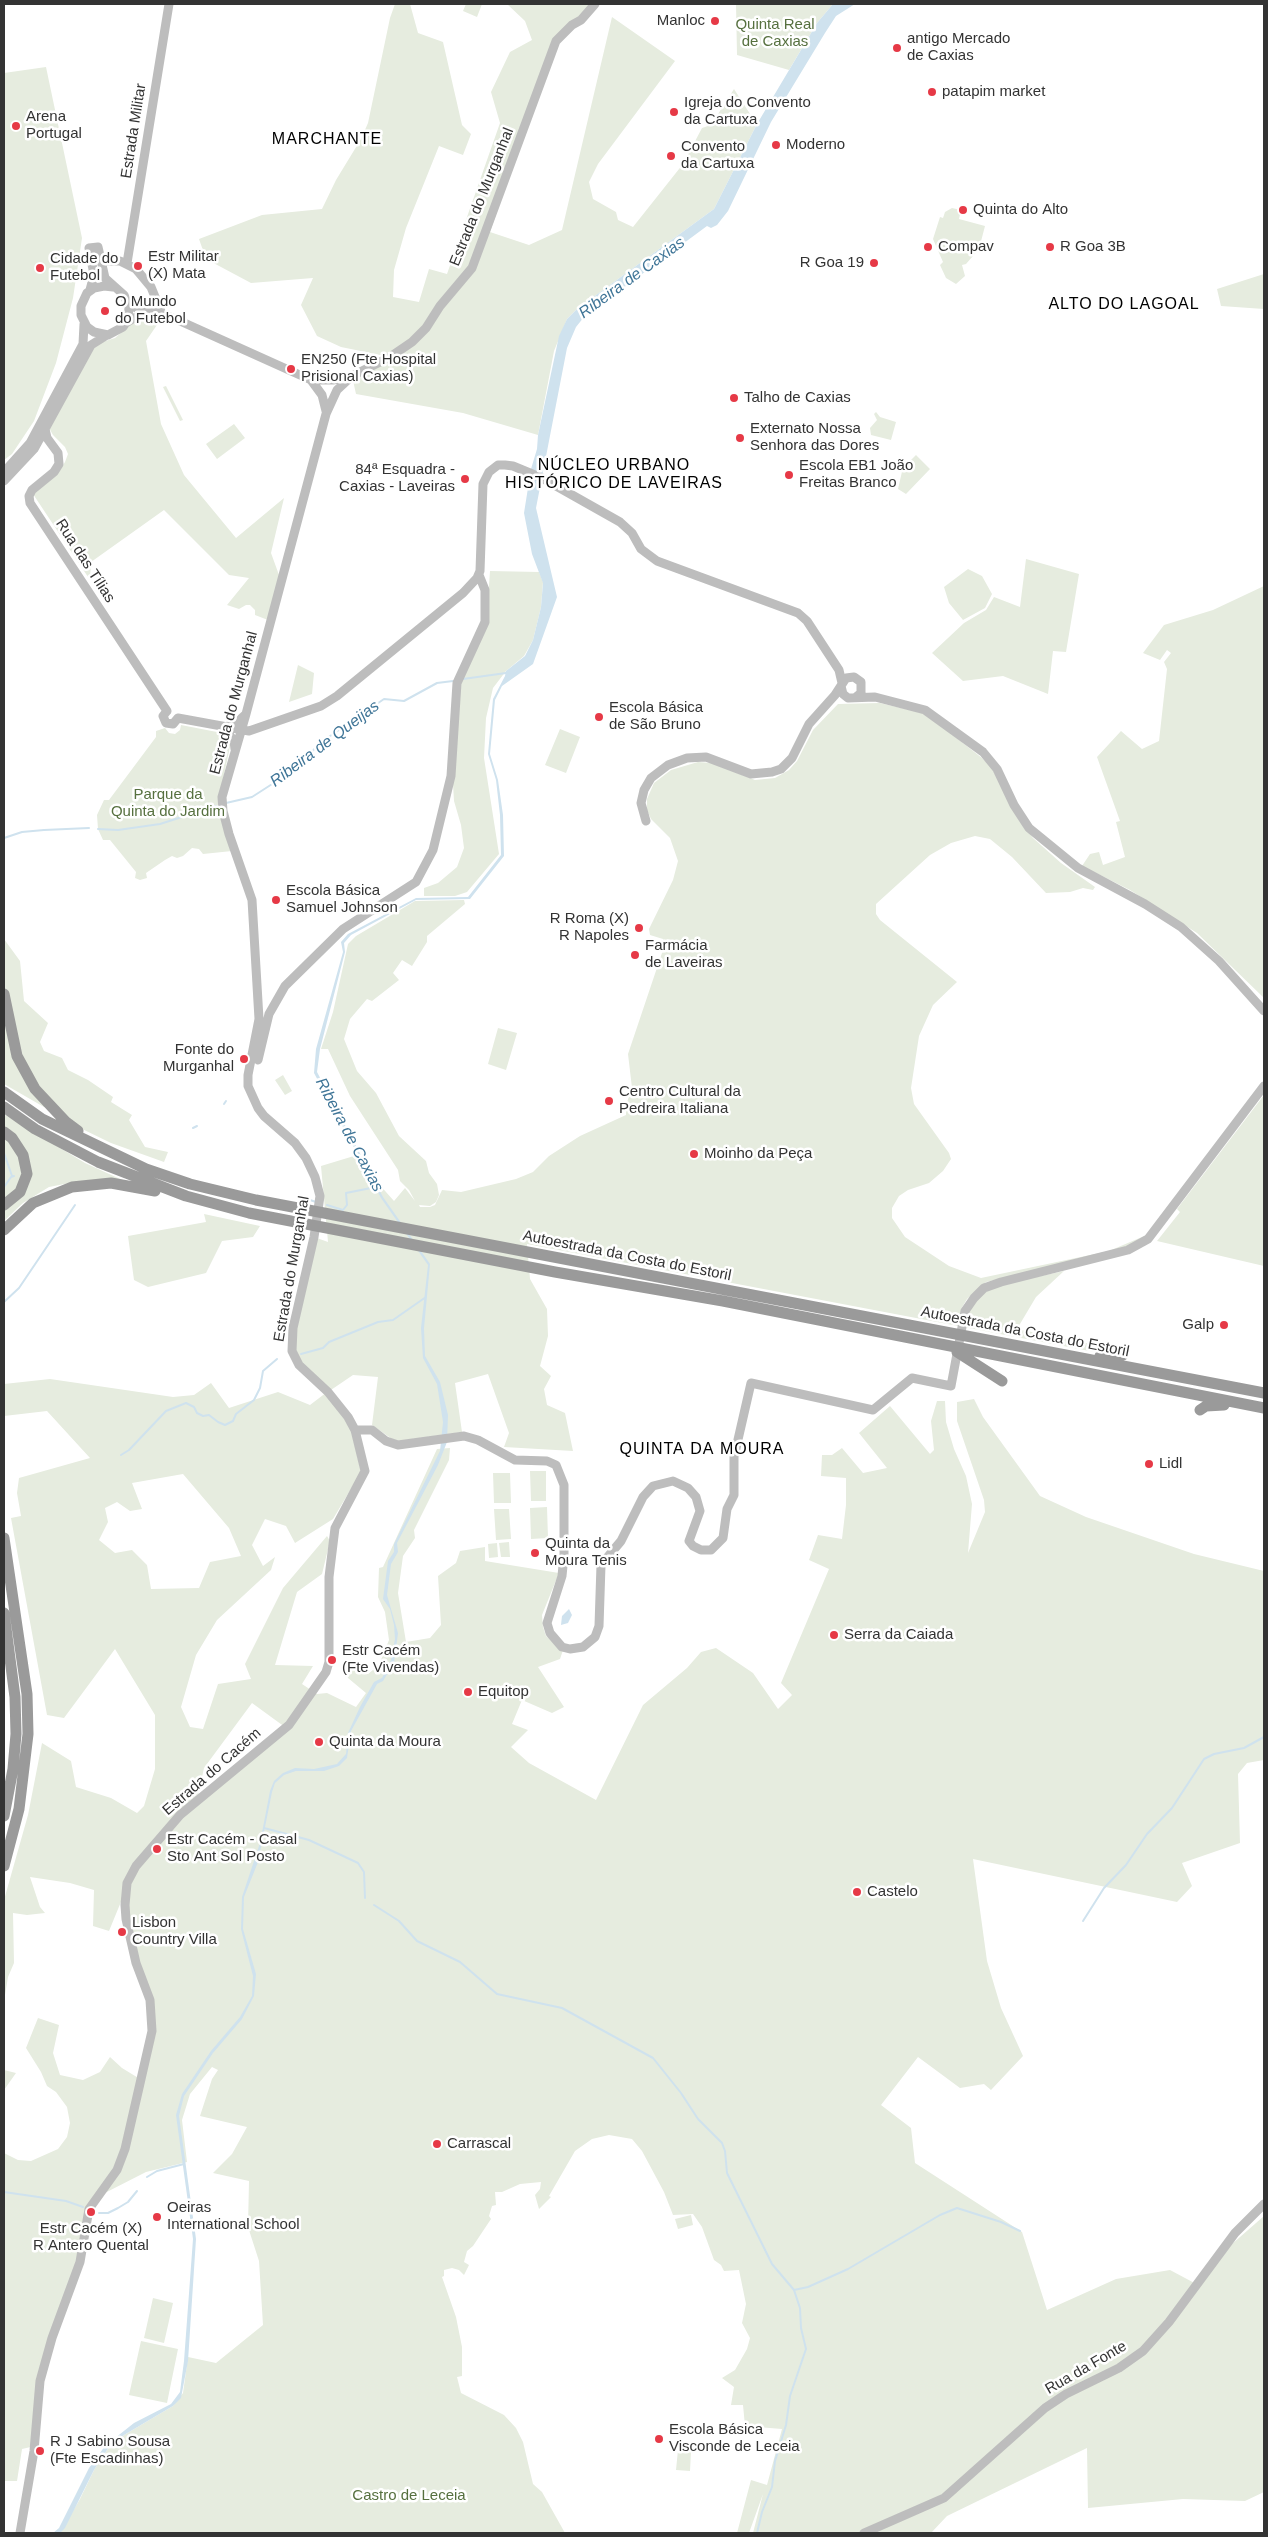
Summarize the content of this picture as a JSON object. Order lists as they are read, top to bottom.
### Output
{
  "streets": {
    "highway": ["Autoestrada da Costa do Estoril"],
    "street": [
      "Estrada Militar",
      "Estrada do Murganhal",
      "Rua das Tílias",
      "Estrada do Cacém",
      "Rua da Fonte"
    ]
  },
  "crossings": [
    ["Estrada do Murganhal", "Estrada do Cacém"]
  ],
  "districts": [
    "MARCHANTE",
    "ALTO DO LAGOAL",
    "NÚCLEO URBANO HISTÓRICO DE LAVEIRAS",
    "QUINTA DA MOURA"
  ],
  "water": ["Ribeira de Caxias", "Ribeira de Queijas"],
  "parks": ["Quinta Real de Caxias", "Parque da Quinta do Jardim", "Castro de Leceia"],
  "places": [
    "Manloc",
    "antigo Mercado de Caxias",
    "patapim market",
    "Igreja do Convento da Cartuxa",
    "Arena Portugal",
    "Moderno",
    "Convento da Cartuxa",
    "Quinta do Alto",
    "Compav",
    "R Goa 3B",
    "R Goa 19",
    "Estr Militar (X) Mata",
    "Cidade do Futebol",
    "O Mundo do Futebol",
    "EN250 (Fte Hospital Prisional Caxias)",
    "Talho de Caxias",
    "Externato Nossa Senhora das Dores",
    "Escola EB1 João Freitas Branco",
    "84ª Esquadra - Caxias - Laveiras",
    "Escola Básica de São Bruno",
    "Escola Básica Samuel Johnson",
    "R Roma (X) R Napoles",
    "Farmácia de Laveiras",
    "Fonte do Murganhal",
    "Centro Cultural da Pedreira Italiana",
    "Moinho da Peça",
    "Galp",
    "Lidl",
    "Quinta da Moura Tenis",
    "Serra da Caiada",
    "Estr Cacém (Fte Vivendas)",
    "Equitop",
    "Quinta da Moura",
    "Estr Cacém - Casal Sto Ant Sol Posto",
    "Castelo",
    "Lisbon Country Villa",
    "Carrascal",
    "Estr Cacém (X) R Antero Quental",
    "Oeiras International School",
    "Escola Básica Visconde de Leceia",
    "R J Sabino Sousa (Fte Escadinhas)"
  ]
}
